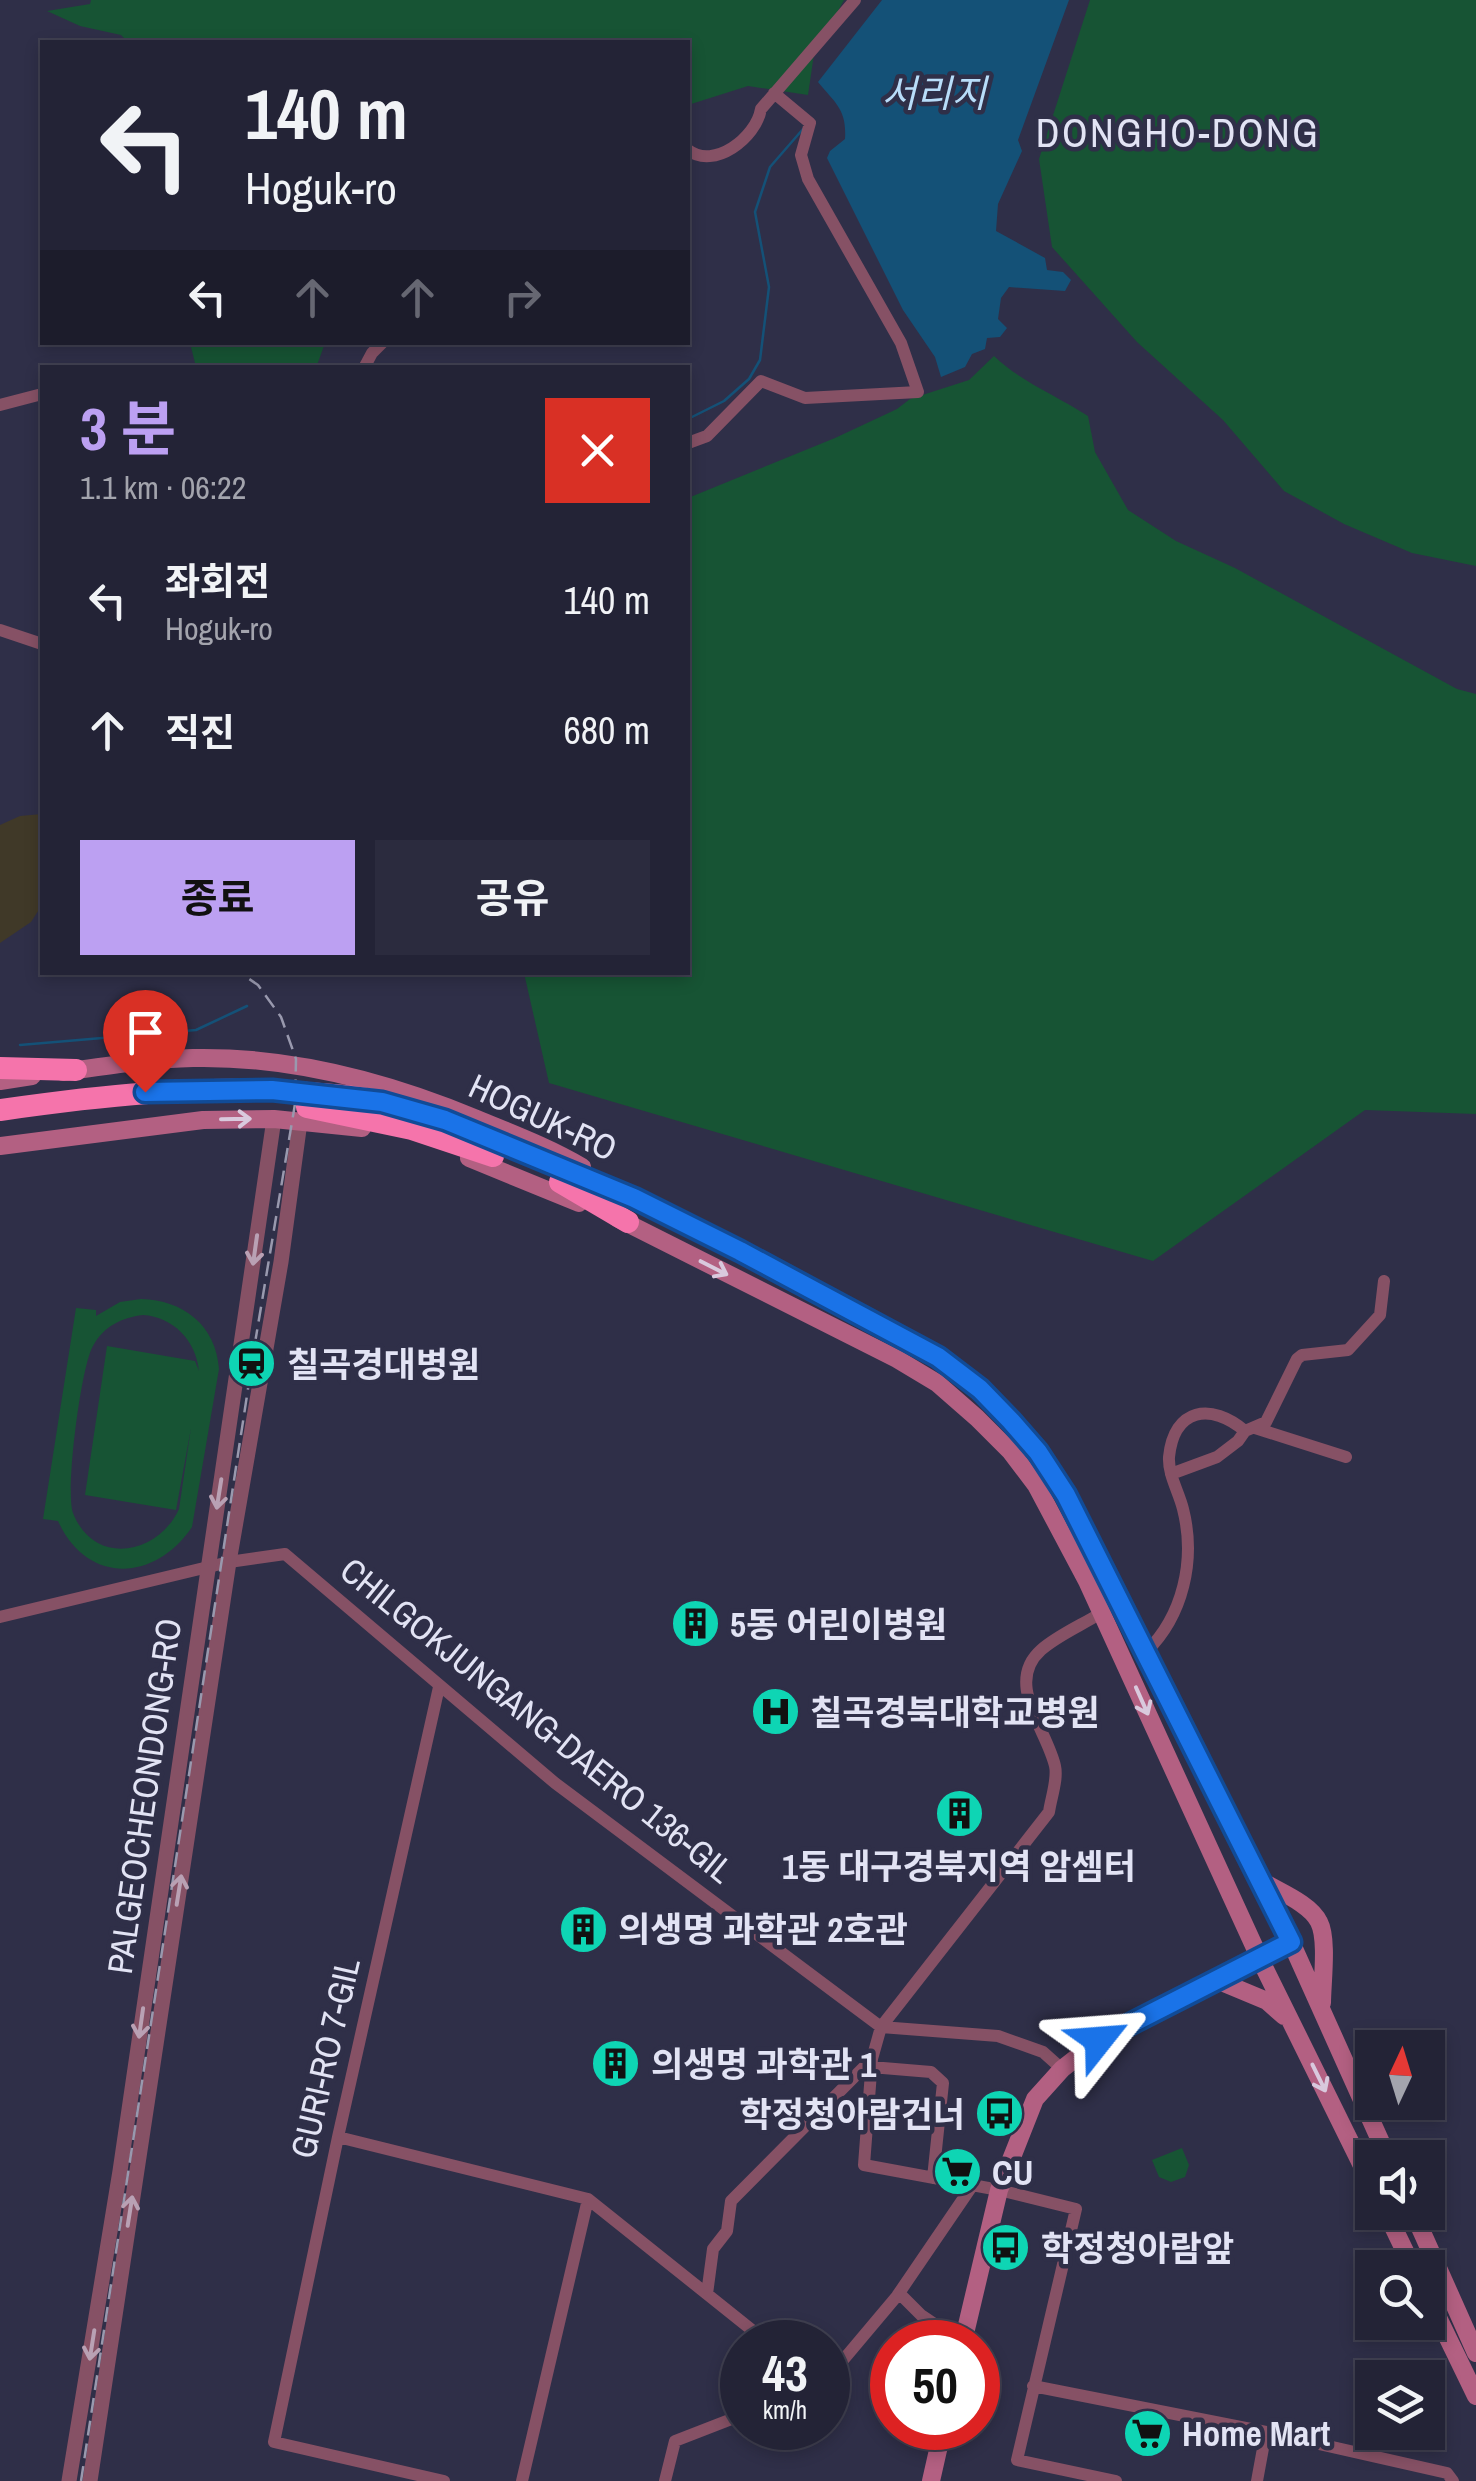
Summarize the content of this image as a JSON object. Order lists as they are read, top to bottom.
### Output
{
  "streets": {
    "main road": ["HOGUK-RO"],
    "street": ["CHILGOKJUNGANG-DAERO 136-GIL", "PALGEOCHEONDONG-RO", "GURI-RO 7-GIL"]
  },
  "crossings": [
    ["HOGUK-RO", "PALGEOCHEONDONG-RO"],
    ["CHILGOKJUNGANG-DAERO 136-GIL", "PALGEOCHEONDONG-RO"],
    ["CHILGOKJUNGANG-DAERO 136-GIL", "GURI-RO 7-GIL"]
  ],
  "districts": ["DONGHO-DONG"],
  "water": ["서리지"],
  "places": {
    "station": ["칠곡경대병원"],
    "building": [
      "5동 어린이병원",
      "1동 대구경북지역 암셈터",
      "의생명 과학관 2호관",
      "의생명 과학관 1"
    ],
    "hospital": ["칠곡경북대학교병원"],
    "bus stop": ["학정청아람건너", "학정청아람앞"],
    "supermarket": ["CU", "Home Mart"]
  },
  "north": "top",
  "page": {
    "turn": ["140 m", "Hoguk-ro"],
    "heading": ["3 분", "1.1 km · 06:22"],
    "list": [
      {
        "name": "좌회전",
        "note": "Hoguk-ro",
        "value": "140 m"
      },
      {
        "name": "직진",
        "value": "680 m"
      }
    ],
    "buttons": ["종료", "공유"],
    "speed": "43 km/h",
    "limit": "50"
  }
}
